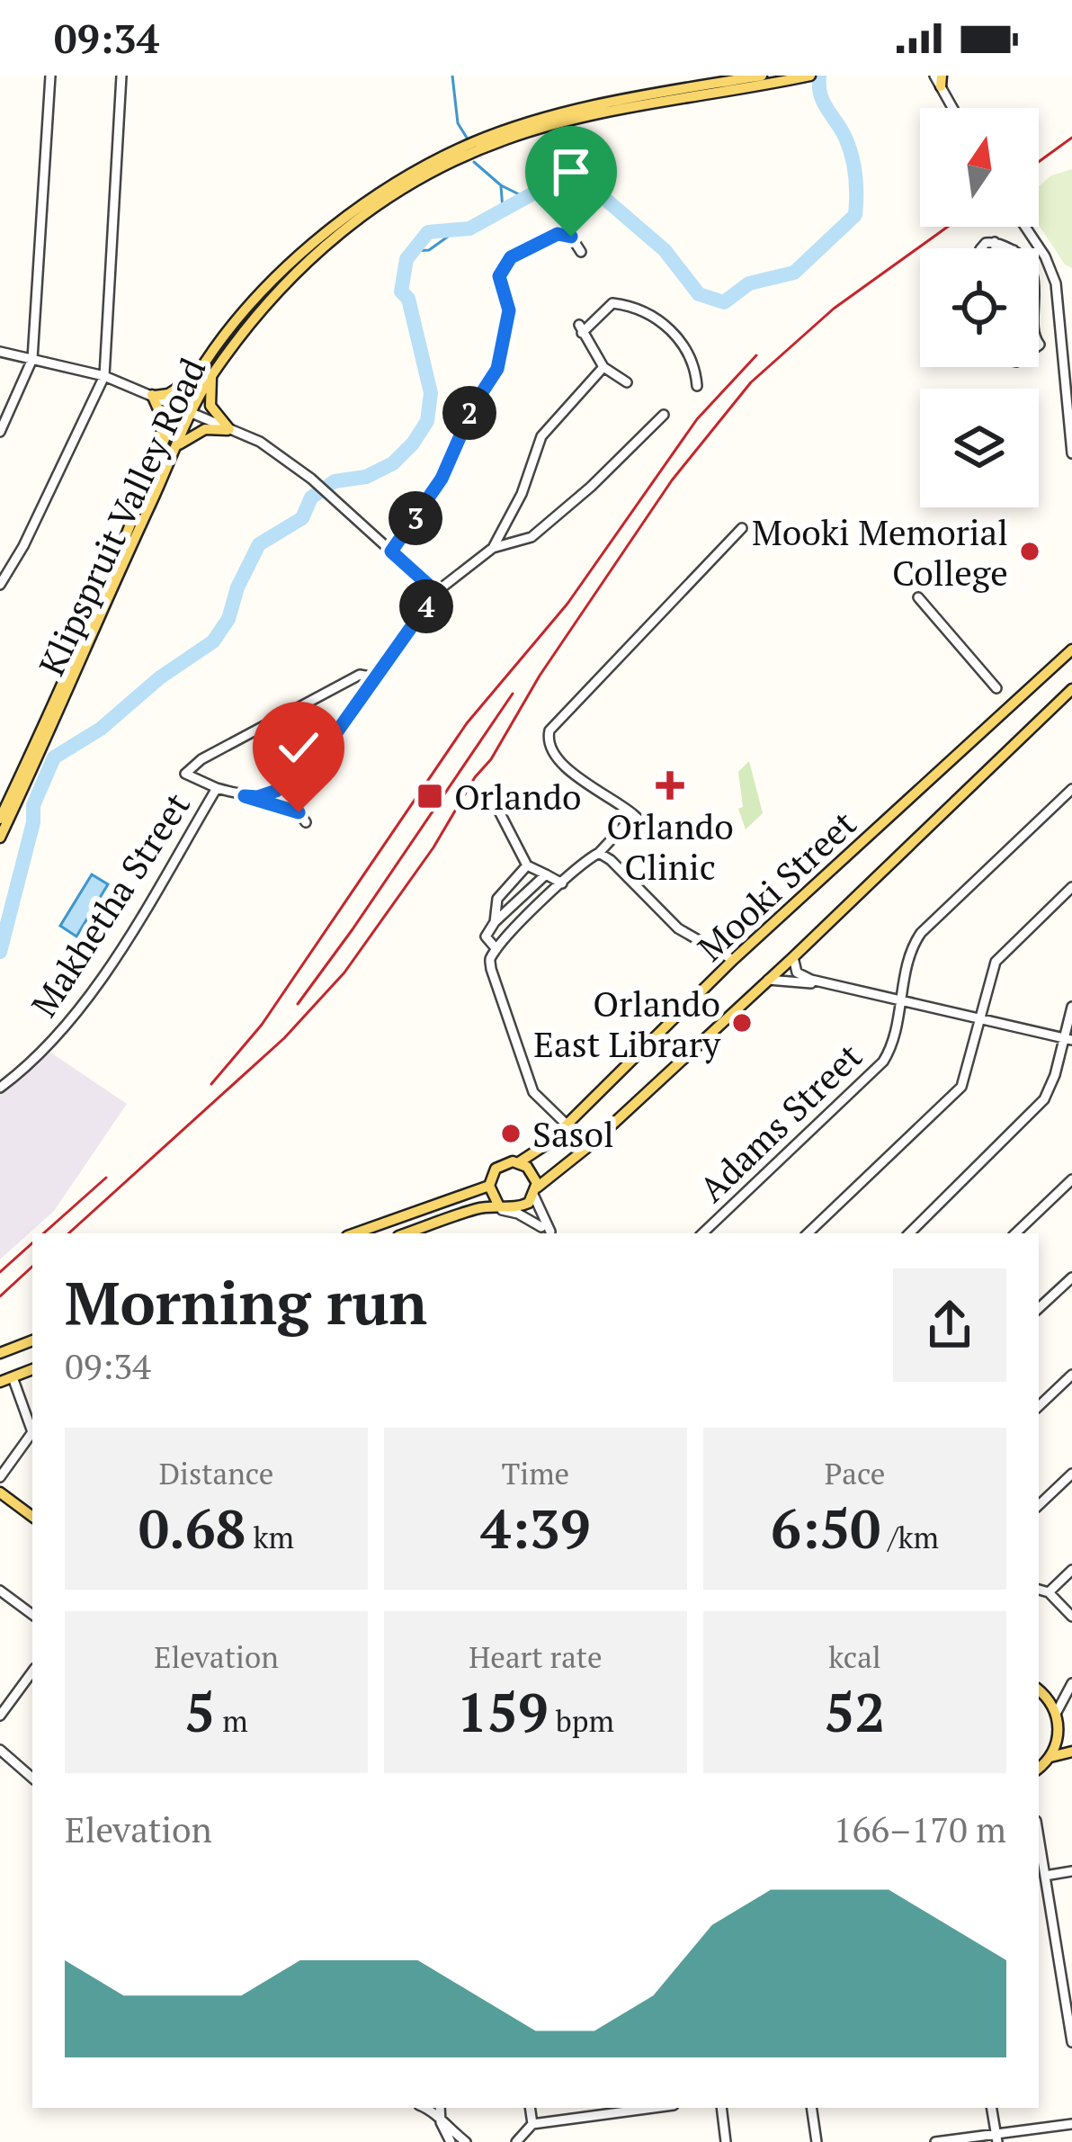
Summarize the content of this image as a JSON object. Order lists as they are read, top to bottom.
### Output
{
  "streets": {
    "main road": ["Klipspruit Valley Road", "Mooki Street"],
    "street": ["Makhetha Street", "Adams Street"]
  },
  "places": {
    "other": ["Mooki Memorial College", "Orlando East Library", "Sasol"],
    "health": ["Orlando Clinic"],
    "transit": ["Orlando"]
  },
  "north": "top",
  "page": {
    "status": "09:34",
    "pins": ["2", "3", "4"],
    "heading": ["Morning run", "09:34"],
    "stats": [
      ["Distance", "0.68 km"],
      ["Time", "4:39"],
      ["Pace", "6:50 /km"],
      ["Elevation", "5 m"],
      ["Heart rate", "159 bpm"],
      ["kcal", "52"]
    ],
    "chart": ["Elevation", "166–170 m"]
  }
}
